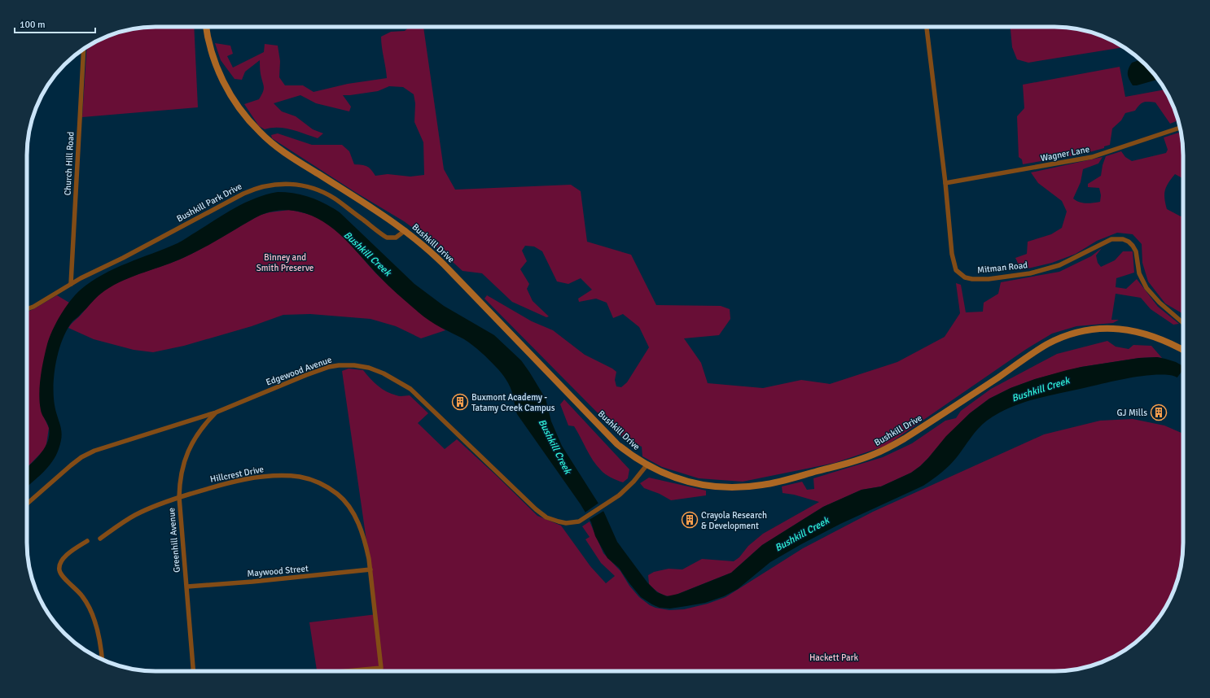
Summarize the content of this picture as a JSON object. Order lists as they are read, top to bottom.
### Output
{
  "streets": {
    "main road": ["Bushkill Drive"],
    "street": [
      "Wagner Lane",
      "Church Hill Road",
      "Bushkill Park Drive",
      "Mitman Road",
      "Edgewood Avenue",
      "Hillcrest Drive",
      "Greenhill Avenue",
      "Maywood Street"
    ]
  },
  "crossings": [
    ["Wagner Lane", "Mitman Road"],
    ["Church Hill Road", "Bushkill Park Drive"],
    ["Bushkill Park Drive", "Bushkill Drive"],
    ["Bushkill Drive", "Edgewood Avenue"],
    ["Edgewood Avenue", "Greenhill Avenue"],
    ["Hillcrest Drive", "Greenhill Avenue"],
    ["Hillcrest Drive", "Maywood Street"],
    ["Greenhill Avenue", "Maywood Street"]
  ],
  "water": ["Bushkill Creek"],
  "parks": ["Binney and Smith Preserve", "Hackett Park"],
  "places": {
    "building": ["Buxmont Academy - Tatamy Creek Campus", "GJ Mills", "Crayola Research & Development"]
  },
  "scale_bar": "100 m"
}
